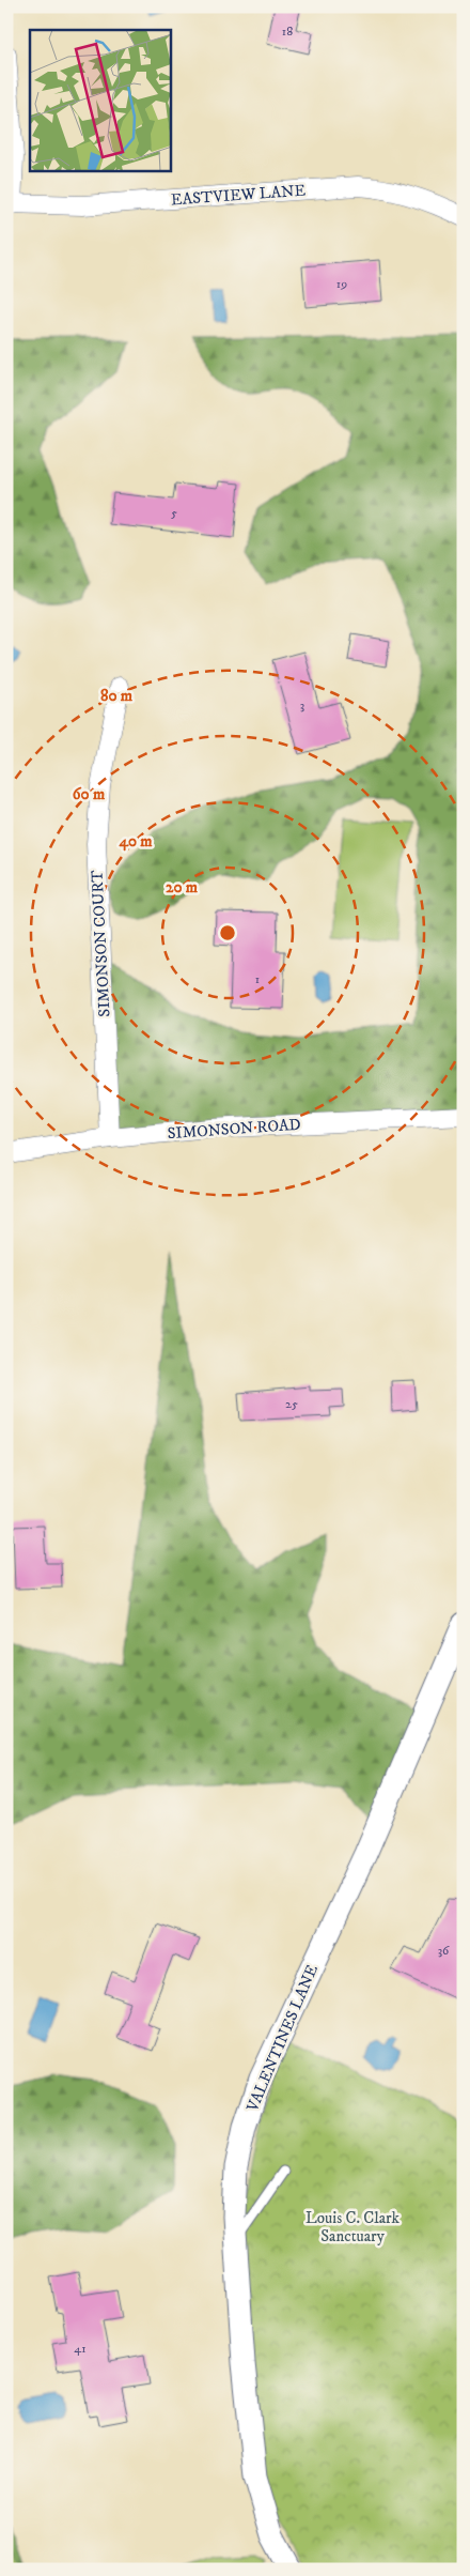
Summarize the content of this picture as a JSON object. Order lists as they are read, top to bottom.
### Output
{
  "streets": {
    "street": [
      "EASTVIEW LANE",
      "SIMONSON COURT",
      "SIMONSON ROAD",
      "VALENTINES LANE"
    ]
  },
  "crossings": [
    ["SIMONSON COURT", "SIMONSON ROAD"]
  ],
  "parks": ["Louis C. Clark Sanctuary"],
  "house_numbers": [
    "18",
    "19",
    "5",
    "3",
    "1",
    "25",
    "36",
    "41"
  ],
  "rings": [
    "80 m",
    "60 m",
    "40 m",
    "20 m"
  ]
}
